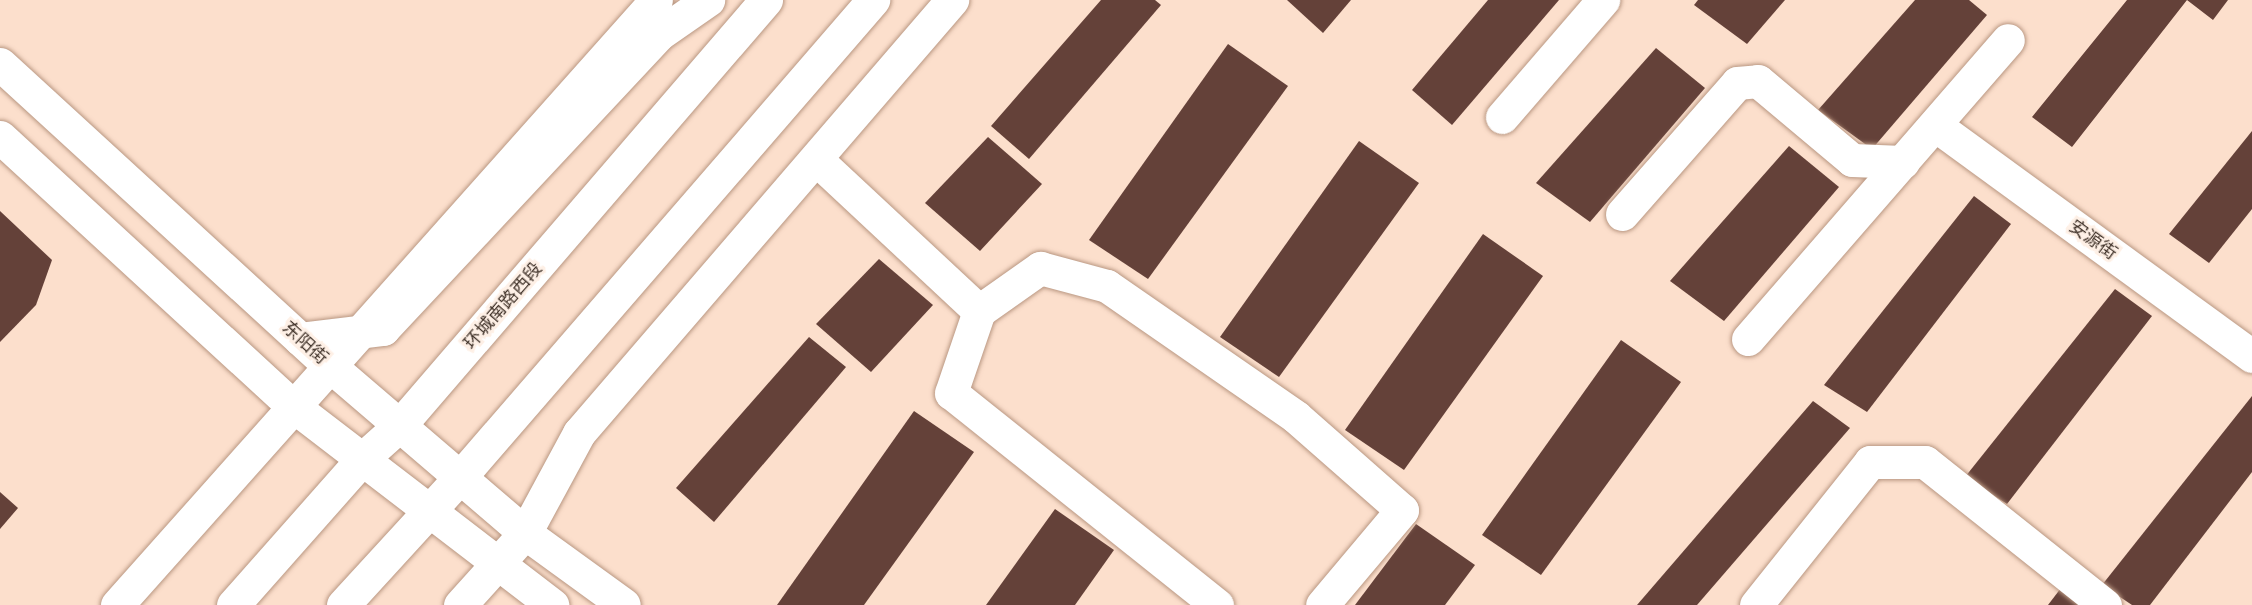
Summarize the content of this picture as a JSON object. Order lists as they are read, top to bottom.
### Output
{
  "streets": {
    "main road": ["安源街", "环城南路西段", "东阳街"]
  },
  "crossings": [
    ["环城南路西段", "东阳街"]
  ]
}
